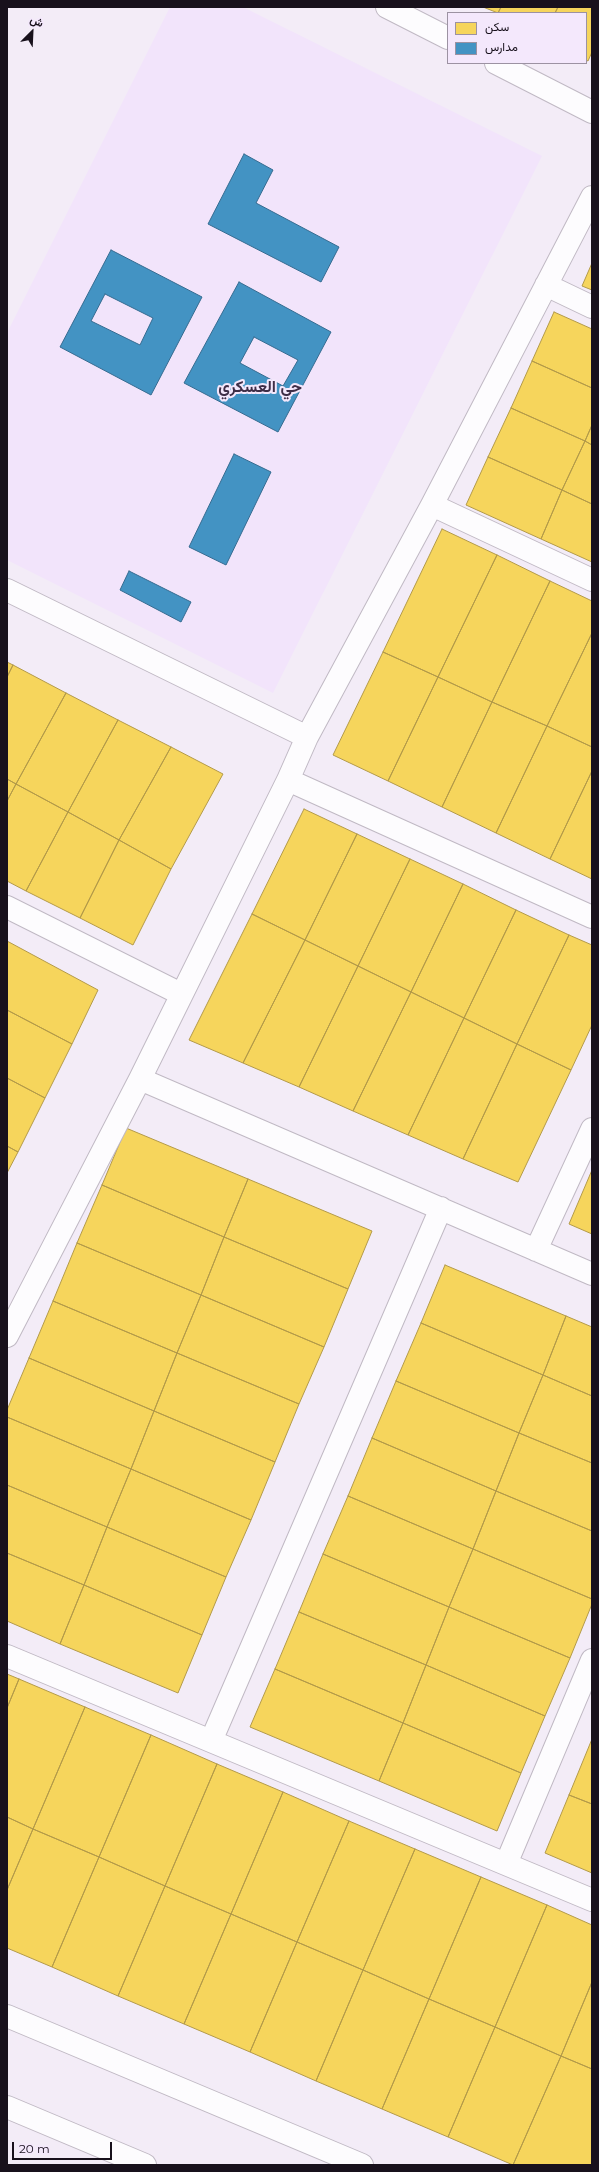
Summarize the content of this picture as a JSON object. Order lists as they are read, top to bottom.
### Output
{
  "districts": ["حي العسكري"],
  "legend": ["سكن", "مدارس"],
  "scale_bar": "20 m",
  "north": "top right"
}
